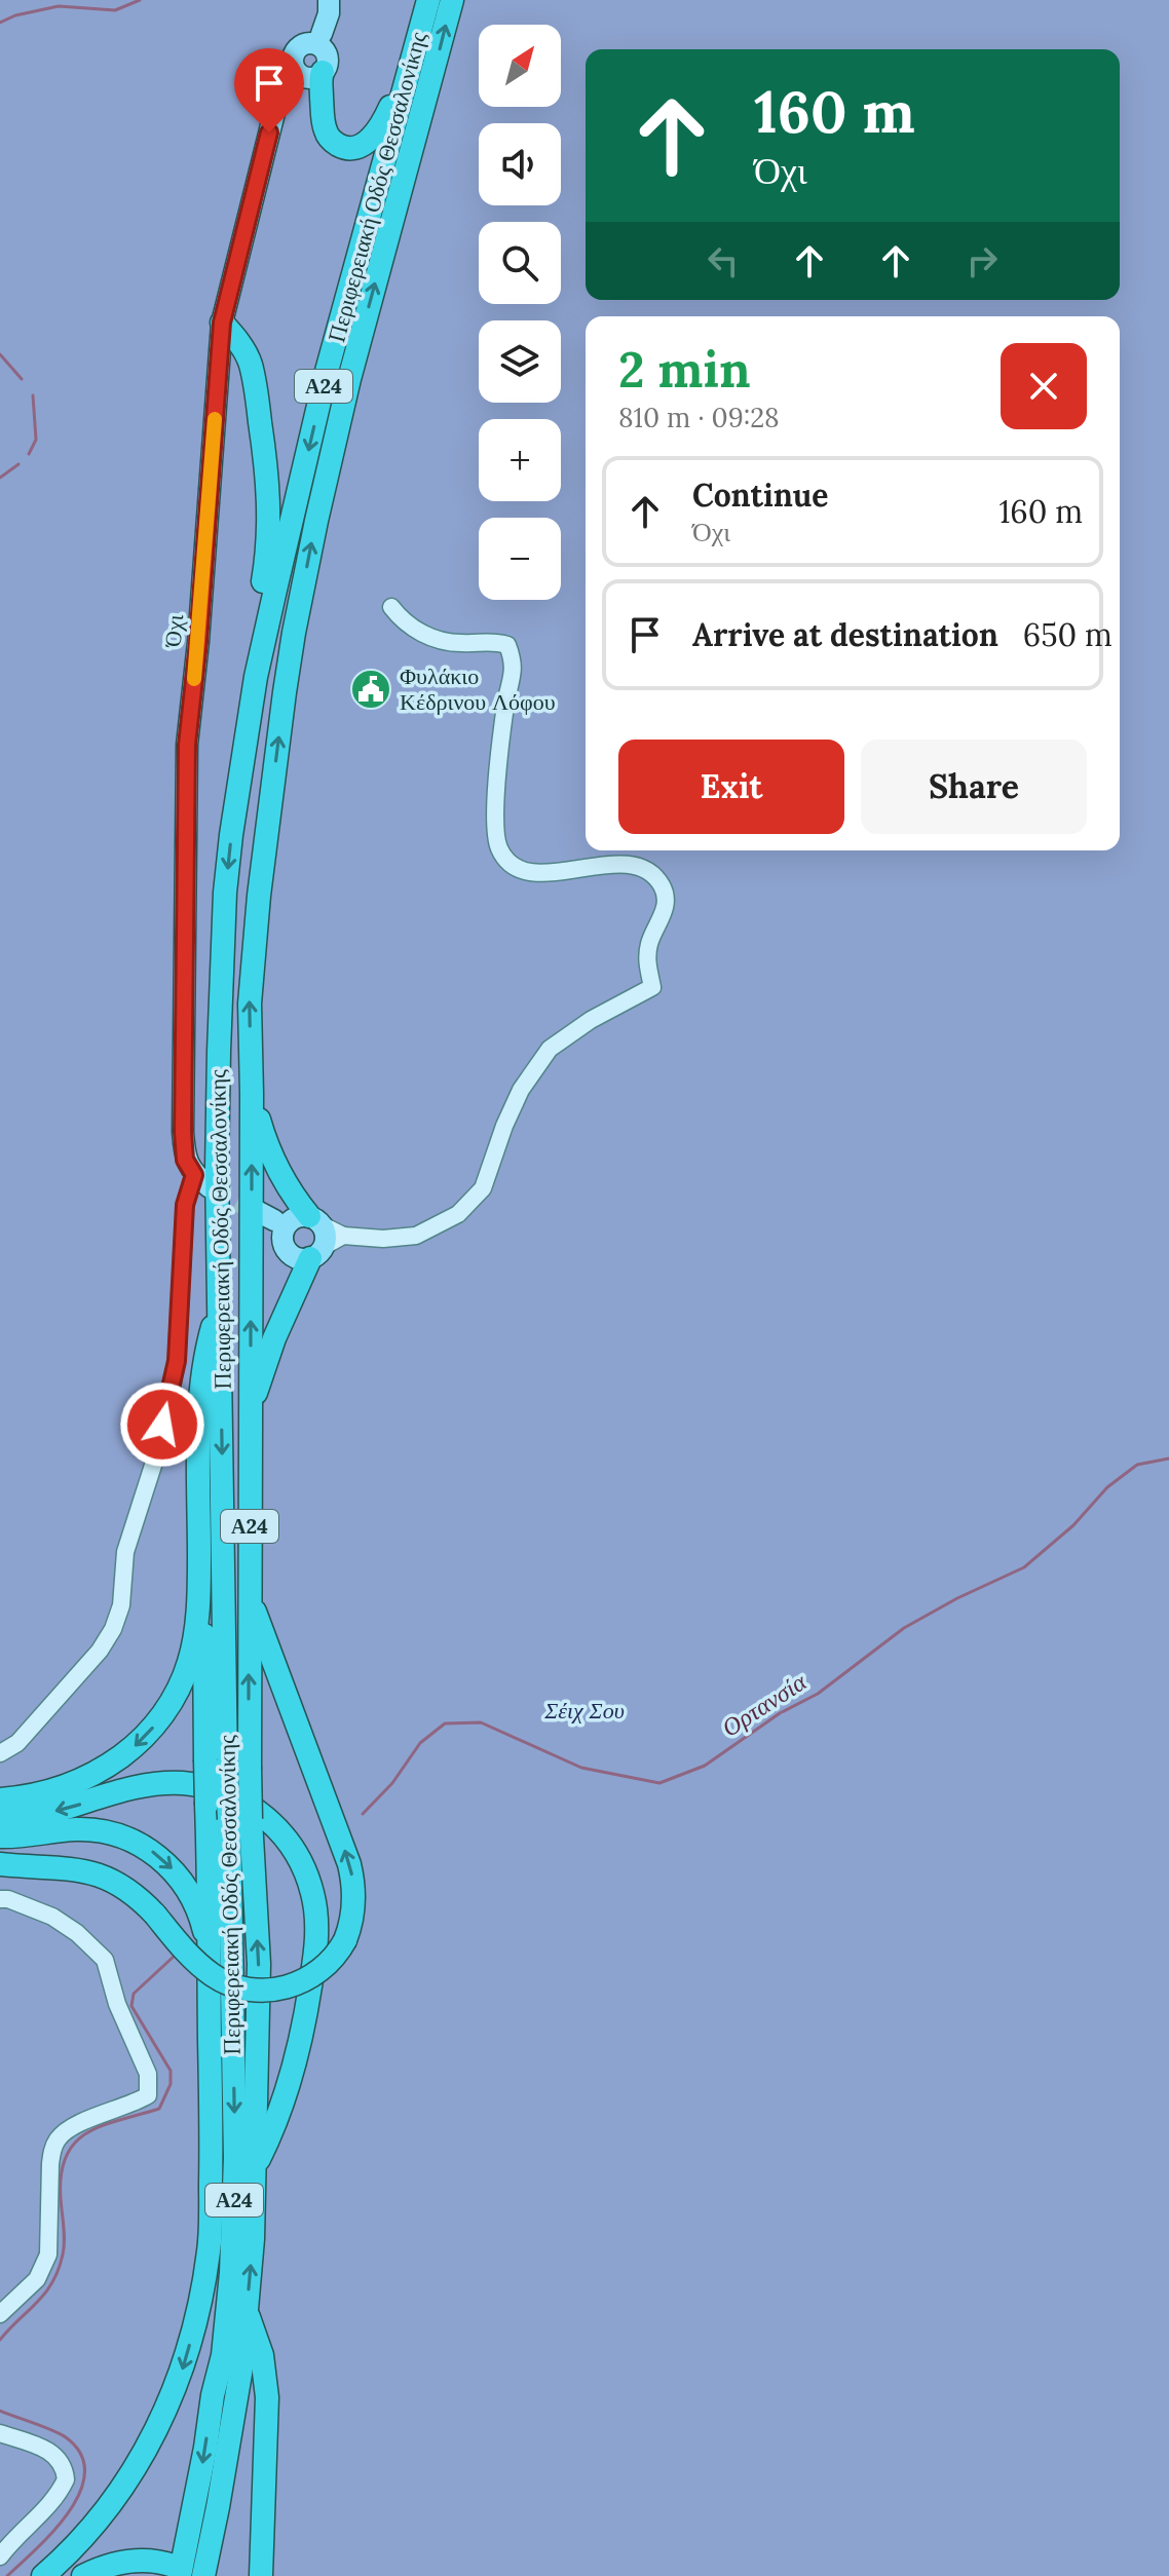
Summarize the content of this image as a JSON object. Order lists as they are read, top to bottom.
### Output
{
  "streets": {
    "highway": ["Περιφερειακή Οδός Θεσσαλονίκης", "Α24"],
    "main road": ["Όχι"]
  },
  "water": ["Ορτανσία"],
  "parks": ["Σέιχ Σου"],
  "places": {
    "public building": ["Φυλάκιο Κέδρινου Λόφου"]
  },
  "north": "top right",
  "page": {
    "map_buttons": ["+", "−"],
    "turn": ["160 m", "Όχι"],
    "heading": ["2 min", "810 m · 09:28"],
    "list": [
      {
        "name": "Continue",
        "note": "Όχι",
        "value": "160 m"
      },
      {
        "name": "Arrive at destination",
        "value": "650 m"
      }
    ],
    "buttons": ["Exit", "Share"]
  }
}
